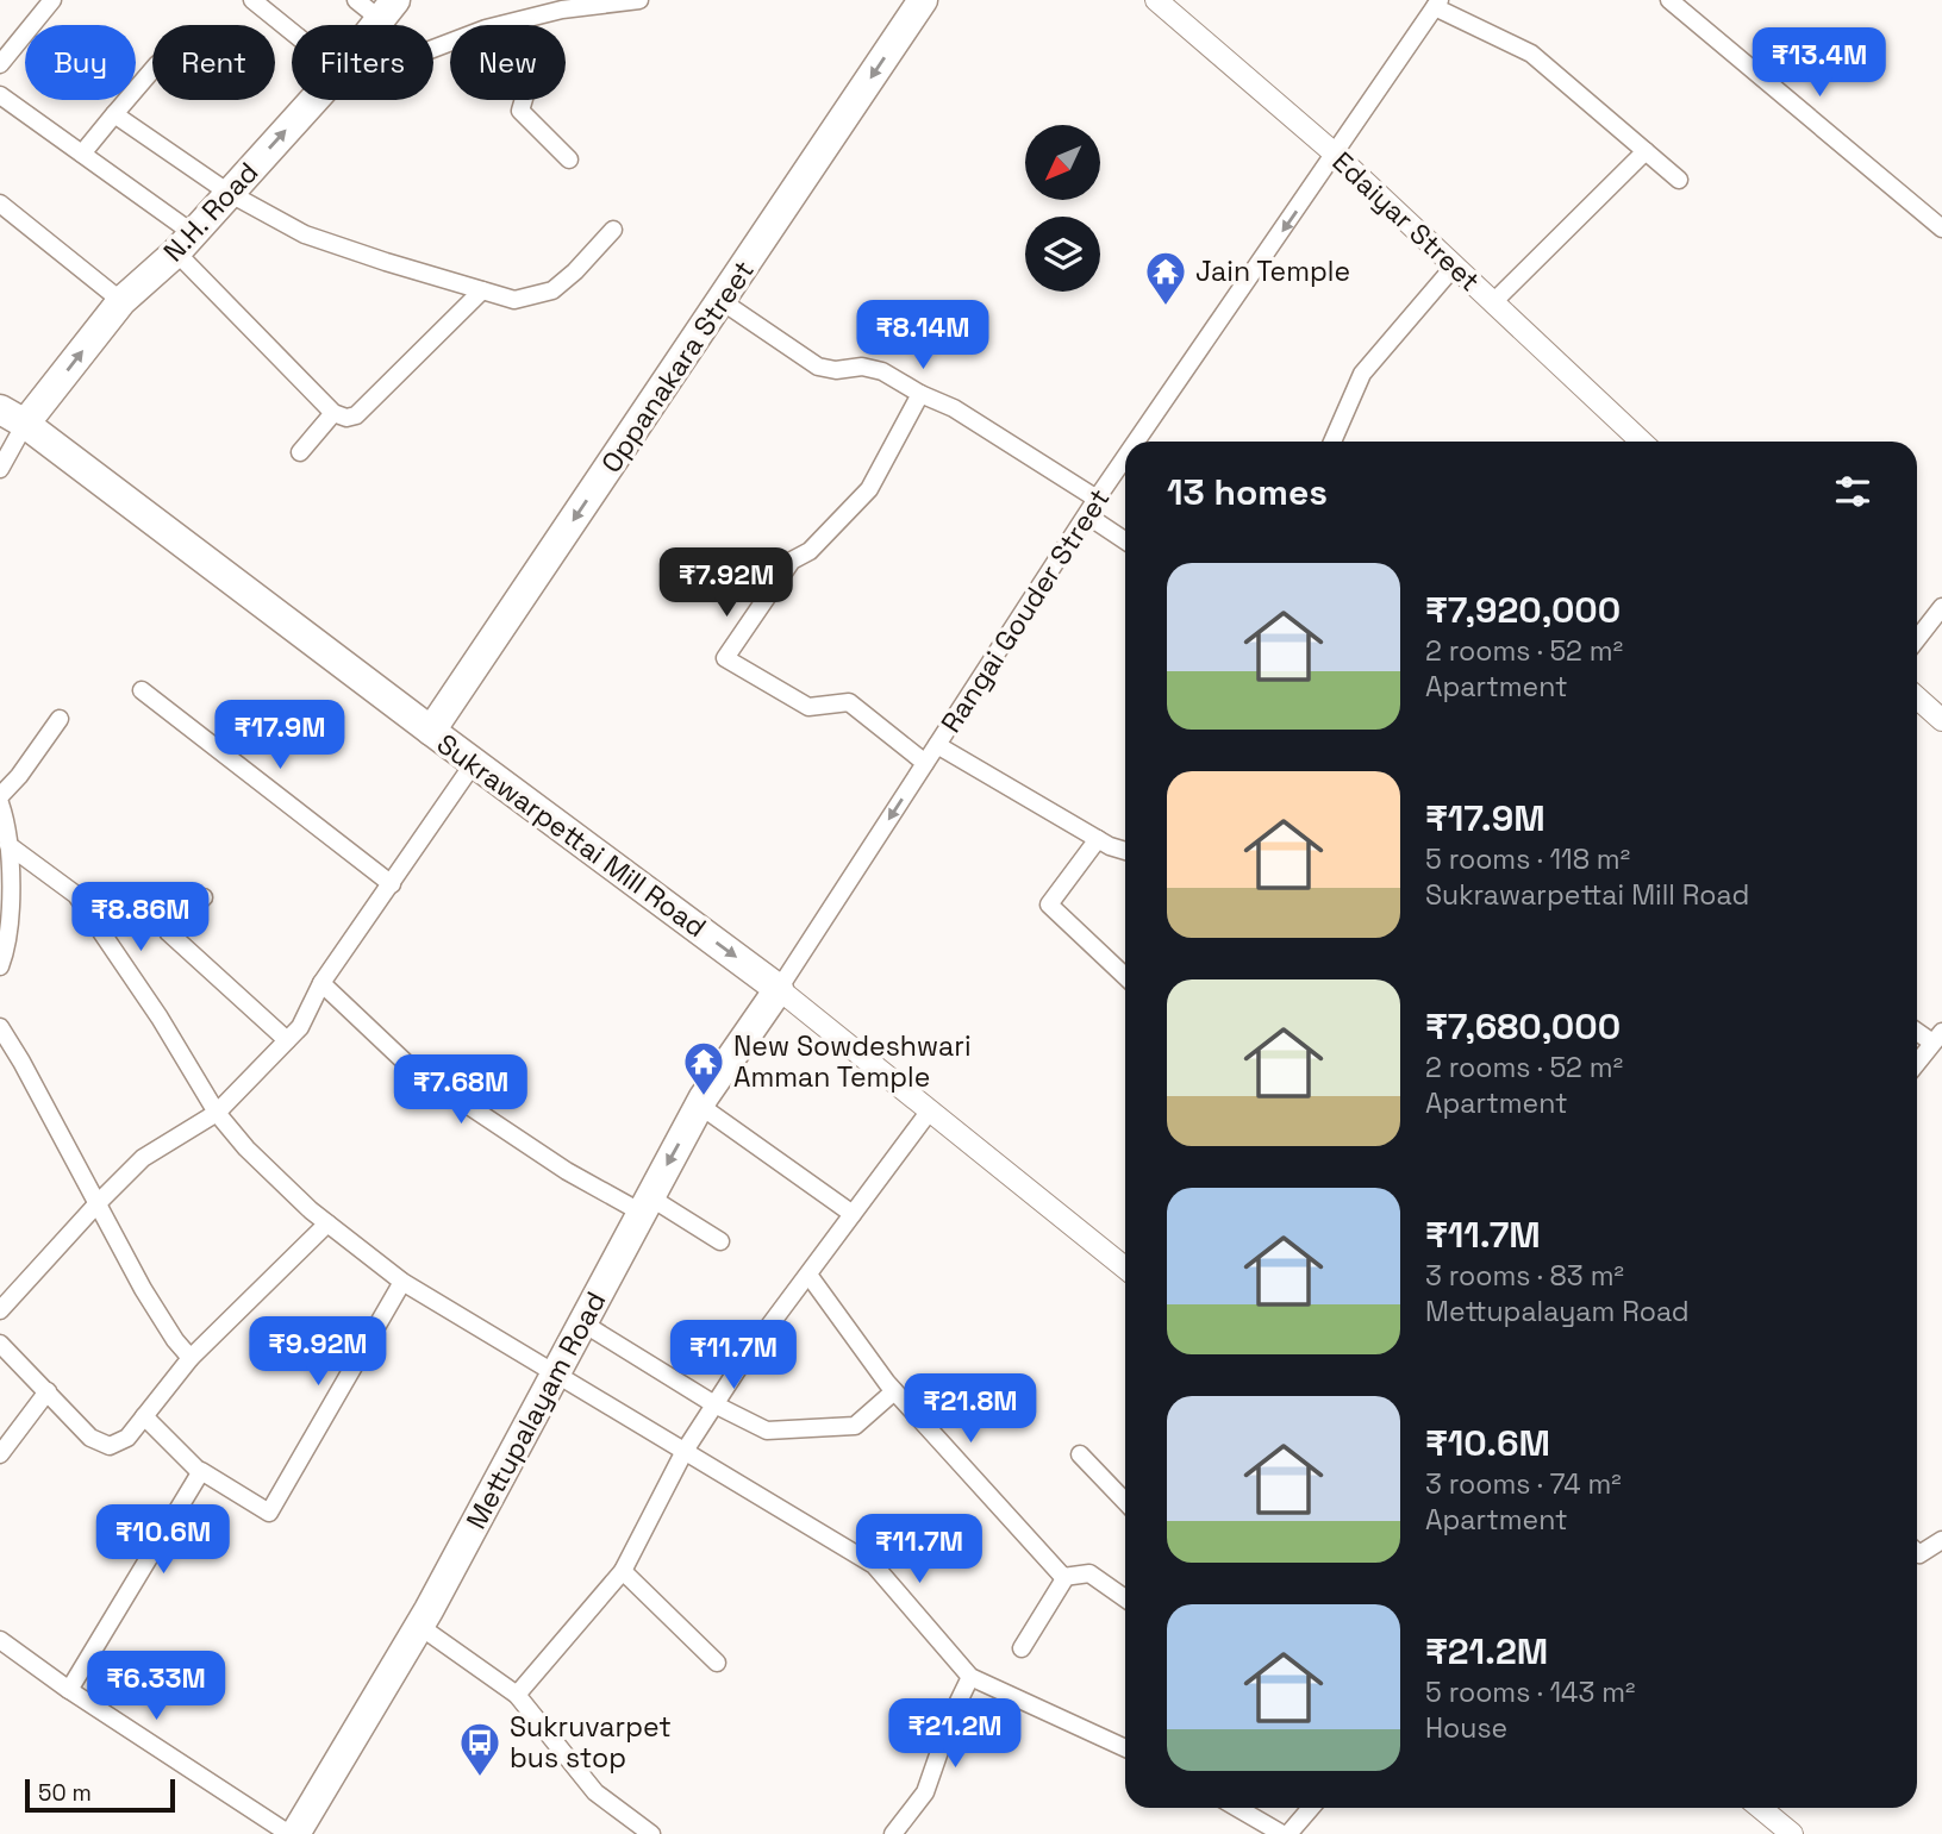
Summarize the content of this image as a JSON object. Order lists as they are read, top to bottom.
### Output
{
  "streets": {
    "highway": [
      "N.H. Road",
      "Oppanakara Street",
      "Sukrawarpettai Mill Road",
      "Mettupalayam Road"
    ],
    "street": ["Edaiyar Street", "Rangai Gouder Street"]
  },
  "crossings": [
    ["N.H. Road", "Sukrawarpettai Mill Road"],
    ["Edaiyar Street", "Rangai Gouder Street"],
    ["Oppanakara Street", "Sukrawarpettai Mill Road"],
    ["Rangai Gouder Street", "Sukrawarpettai Mill Road"],
    ["Rangai Gouder Street", "Mettupalayam Road"],
    ["Sukrawarpettai Mill Road", "Mettupalayam Road"]
  ],
  "one_way": ["N.H. Road", "Oppanakara Street", "Rangai Gouder Street"],
  "places": {
    "temple": ["Jain Temple", "New Sowdeshwari Amman Temple"],
    "bus stop": ["Sukruvarpet bus stop"]
  },
  "scale_bar": "50 m",
  "north": "bottom left",
  "page": {
    "chip": [
      "Buy",
      "Rent",
      "Filters",
      "New"
    ],
    "price": [
      "₹13.4M",
      "₹8.14M",
      "₹7.92M",
      "₹17.9M",
      "₹8.86M",
      "₹7.68M",
      "₹9.92M",
      "₹11.7M",
      "₹21.8M",
      "₹10.6M",
      "₹11.7M",
      "₹6.33M",
      "₹21.2M"
    ],
    "heading": "13 homes",
    "list": [
      {
        "name": "₹7,920,000",
        "note": "2 rooms · 52 m² · Apartment"
      },
      {
        "name": "₹17.9M",
        "note": "5 rooms · 118 m² · Sukrawarpettai Mill Road"
      },
      {
        "name": "₹7,680,000",
        "note": "2 rooms · 52 m² · Apartment"
      },
      {
        "name": "₹11.7M",
        "note": "3 rooms · 83 m² · Mettupalayam Road"
      },
      {
        "name": "₹10.6M",
        "note": "3 rooms · 74 m² · Apartment"
      },
      {
        "name": "₹21.2M",
        "note": "5 rooms · 143 m² · House"
      }
    ],
    "scale": "50 m"
  }
}
